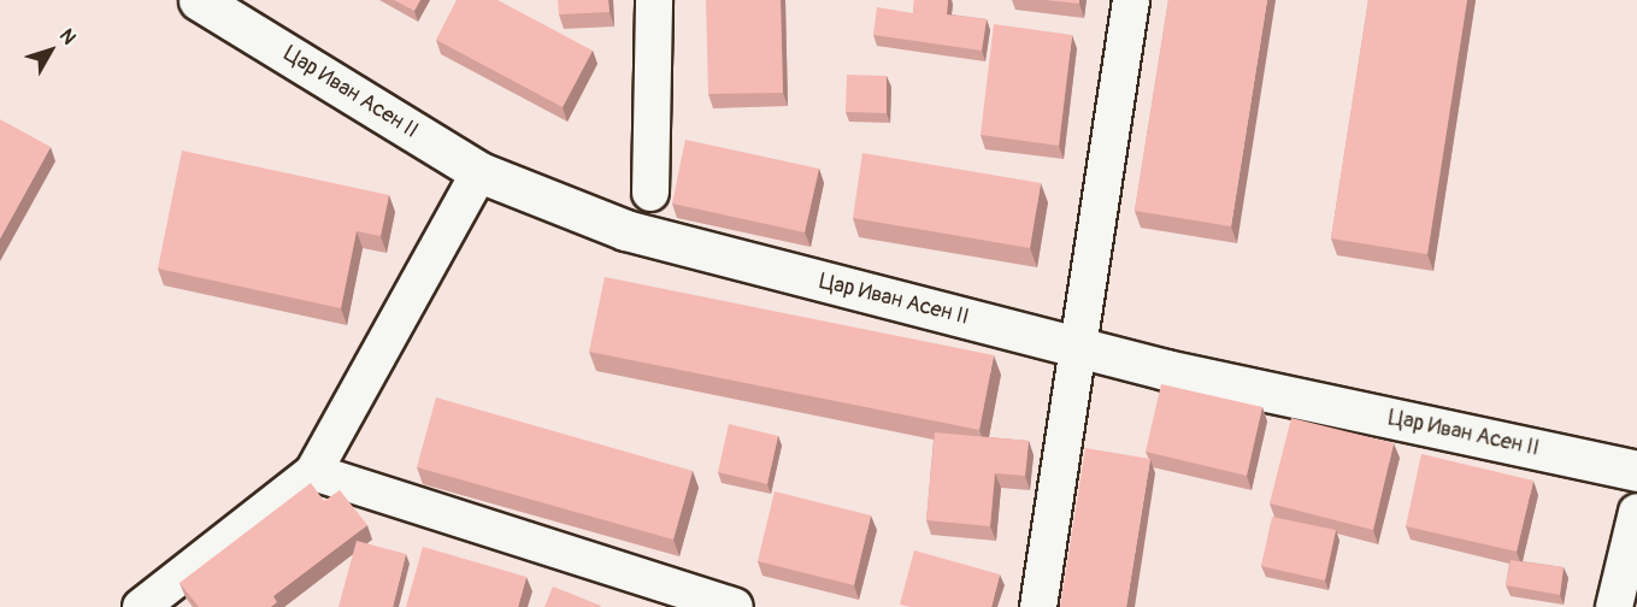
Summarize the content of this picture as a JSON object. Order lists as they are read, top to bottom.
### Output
{
  "streets": {
    "street": ["Цар Иван Асен II"]
  },
  "north": "top right"
}
